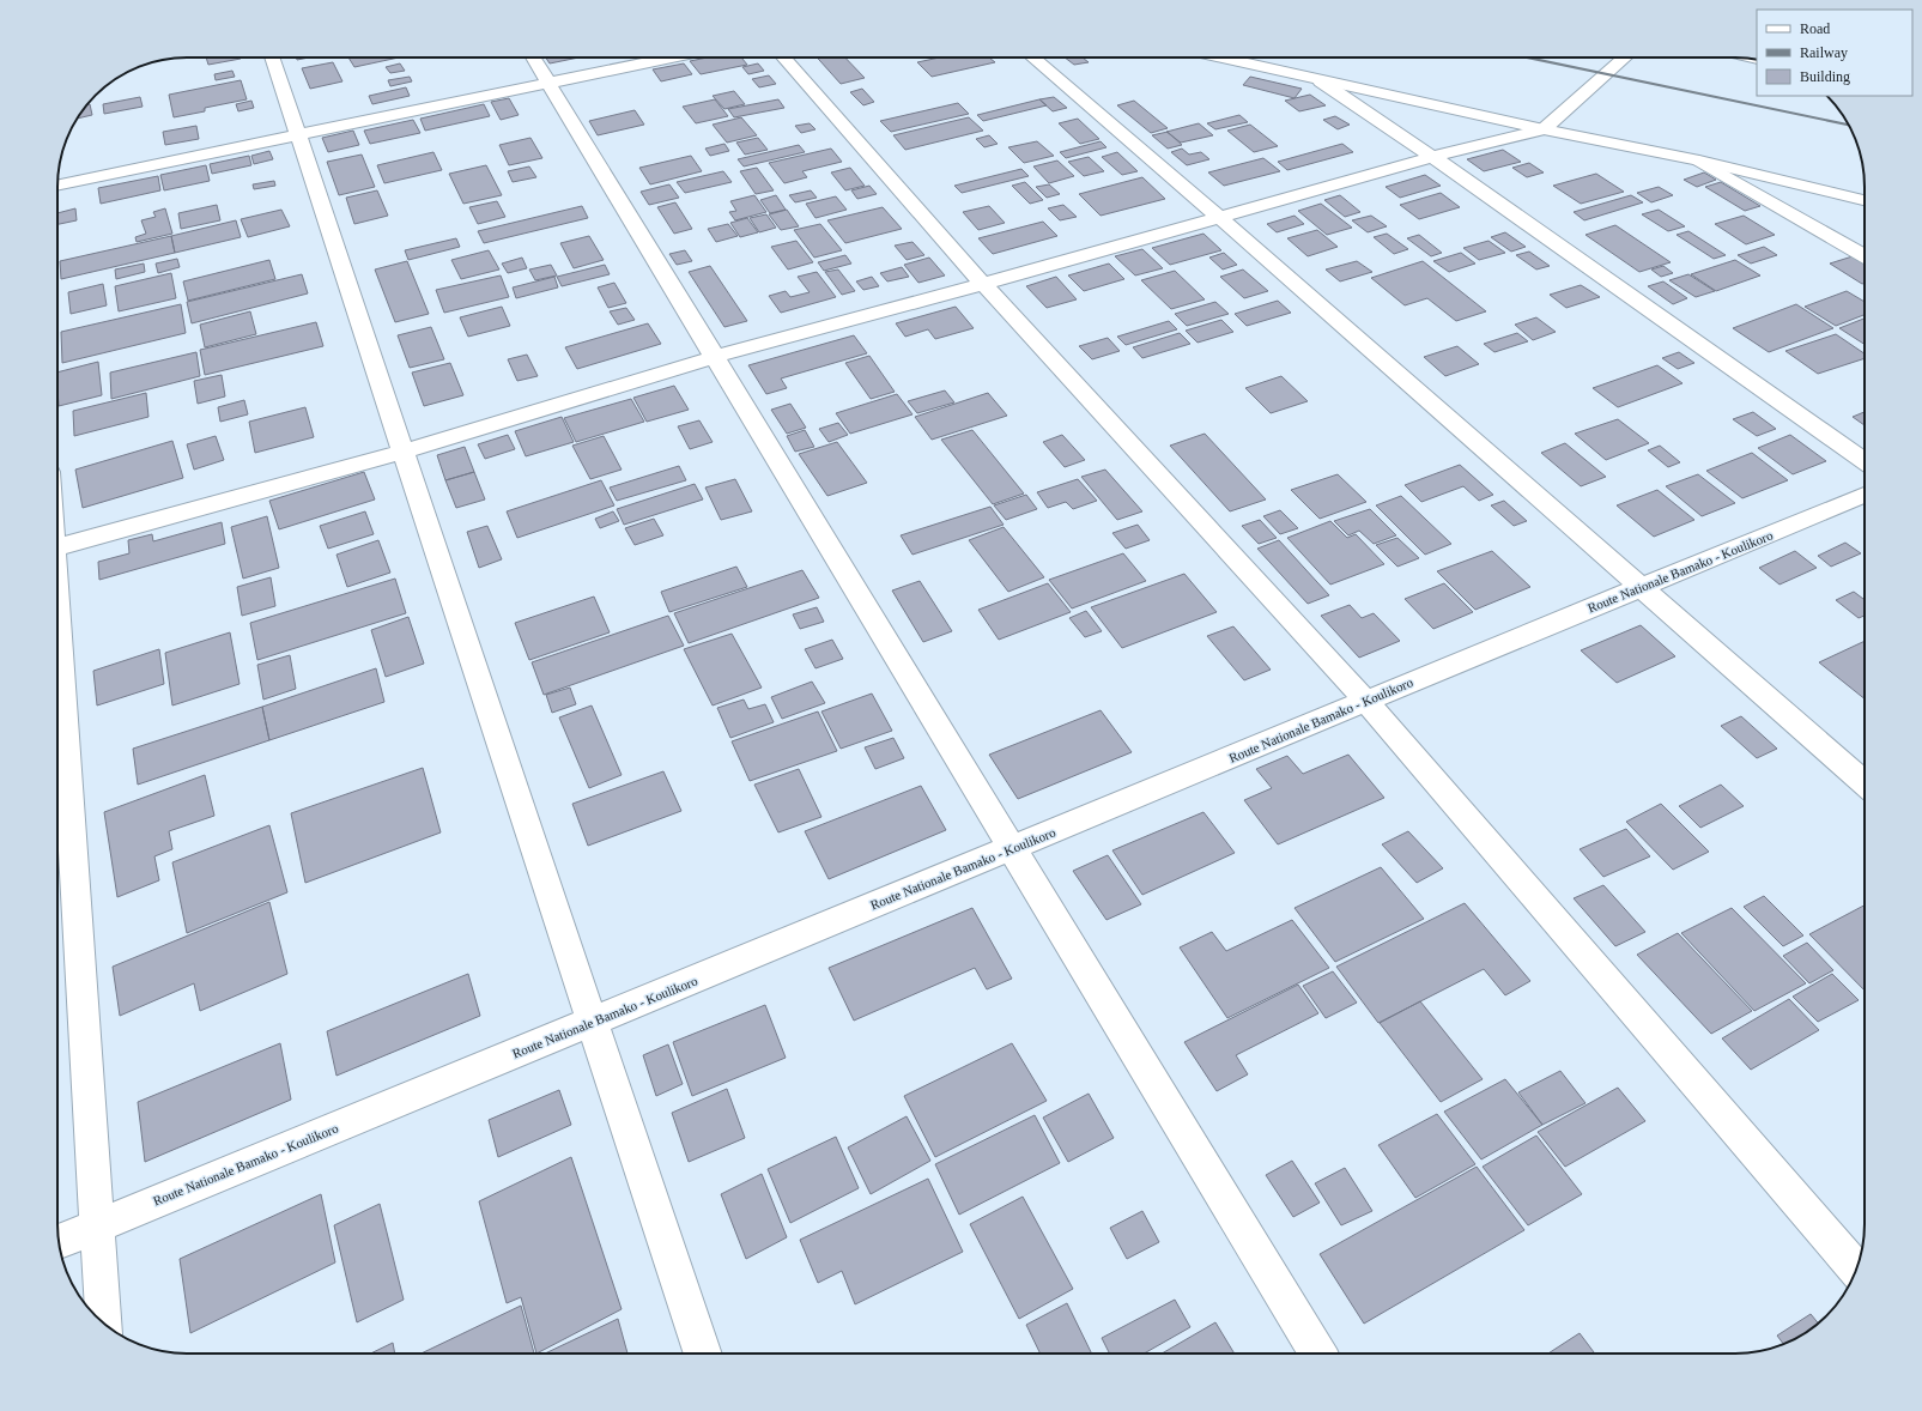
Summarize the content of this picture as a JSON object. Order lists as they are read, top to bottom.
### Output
{
  "streets": {
    "street": ["Route Nationale Bamako - Koulikoro"]
  },
  "legend": ["Road", "Railway", "Building"]
}
